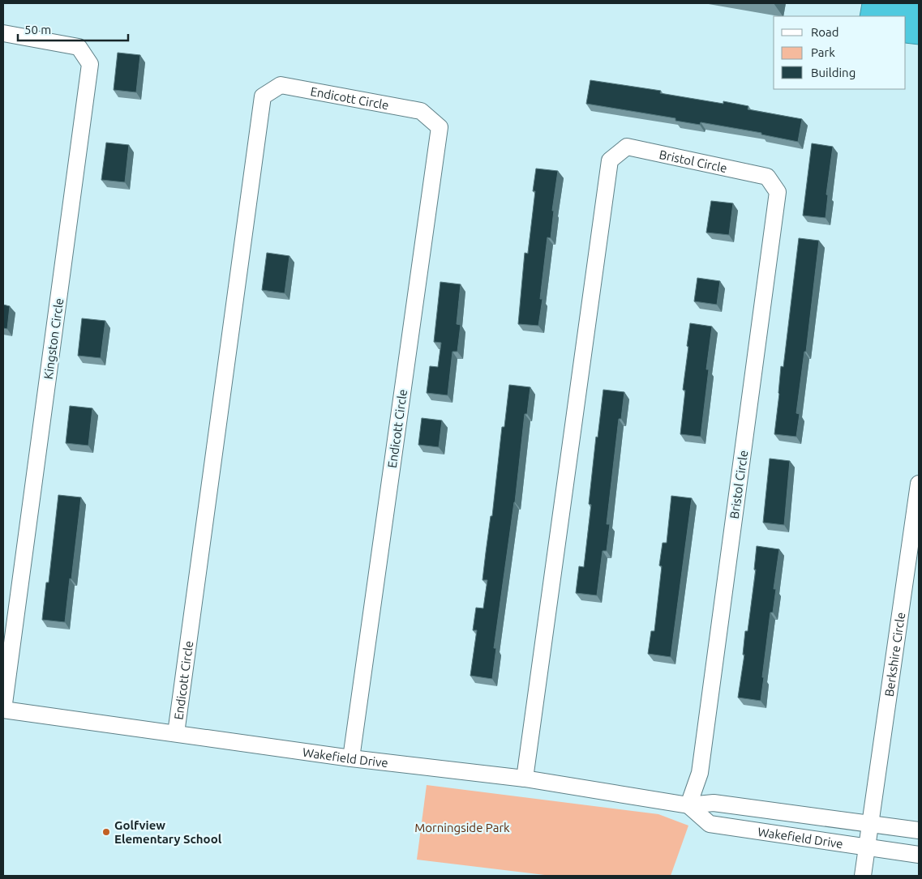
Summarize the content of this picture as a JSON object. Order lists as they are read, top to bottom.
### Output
{
  "streets": {
    "street": [
      "Endicott Circle",
      "Bristol Circle",
      "Kingston Circle",
      "Berkshire Circle",
      "Wakefield Drive"
    ]
  },
  "crossings": [
    ["Endicott Circle", "Wakefield Drive"],
    ["Bristol Circle", "Wakefield Drive"],
    ["Kingston Circle", "Wakefield Drive"],
    ["Berkshire Circle", "Wakefield Drive"]
  ],
  "parks": ["Morningside Park"],
  "places": ["Golfview Elementary School"],
  "legend": ["Road", "Park", "Building"],
  "scale_bar": "50 m"
}
